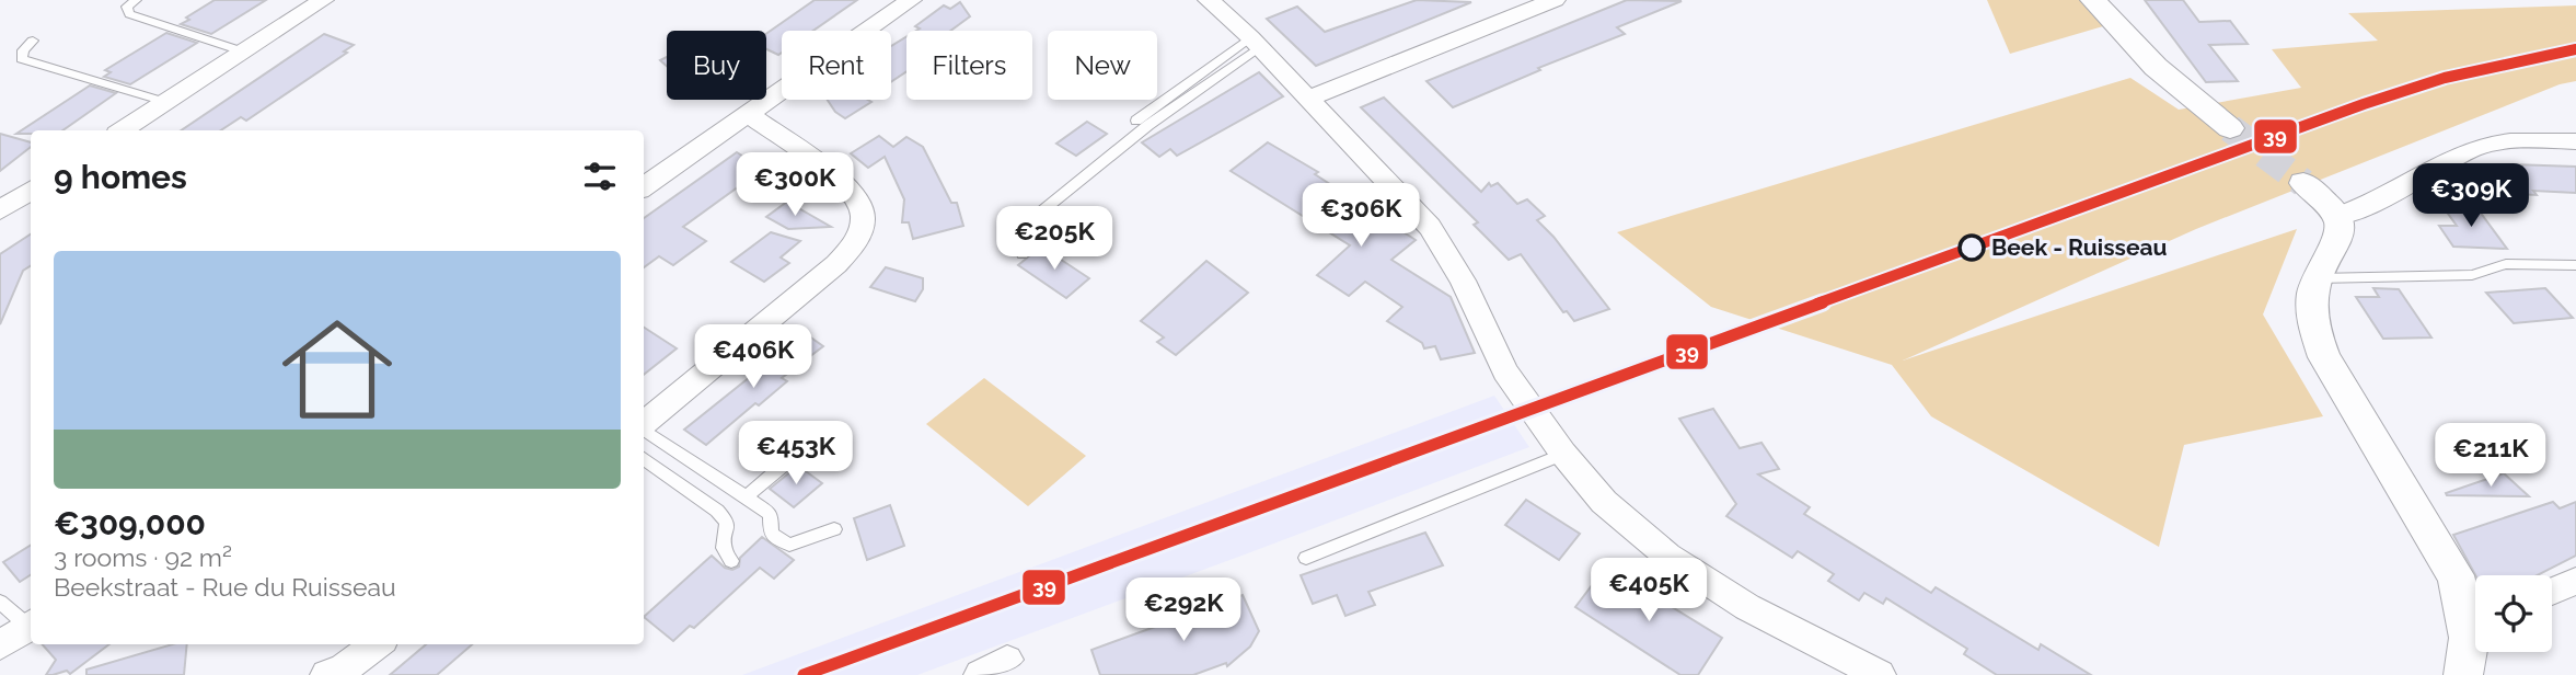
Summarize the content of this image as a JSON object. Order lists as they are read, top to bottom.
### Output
{
  "places": ["Beek - Ruisseau"],
  "lines": ["transit line 39"],
  "page": {
    "chip": [
      "Buy",
      "Rent",
      "Filters",
      "New"
    ],
    "heading": "9 homes",
    "price": [
      "€300K",
      "€309K",
      "€306K",
      "€205K",
      "€406K",
      "€453K",
      "€211K",
      "€405K",
      "€292K"
    ],
    "list": [
      {
        "name": "€309,000",
        "note": "3 rooms · 92 m² · Beekstraat - Rue du Ruisseau"
      }
    ]
  }
}
